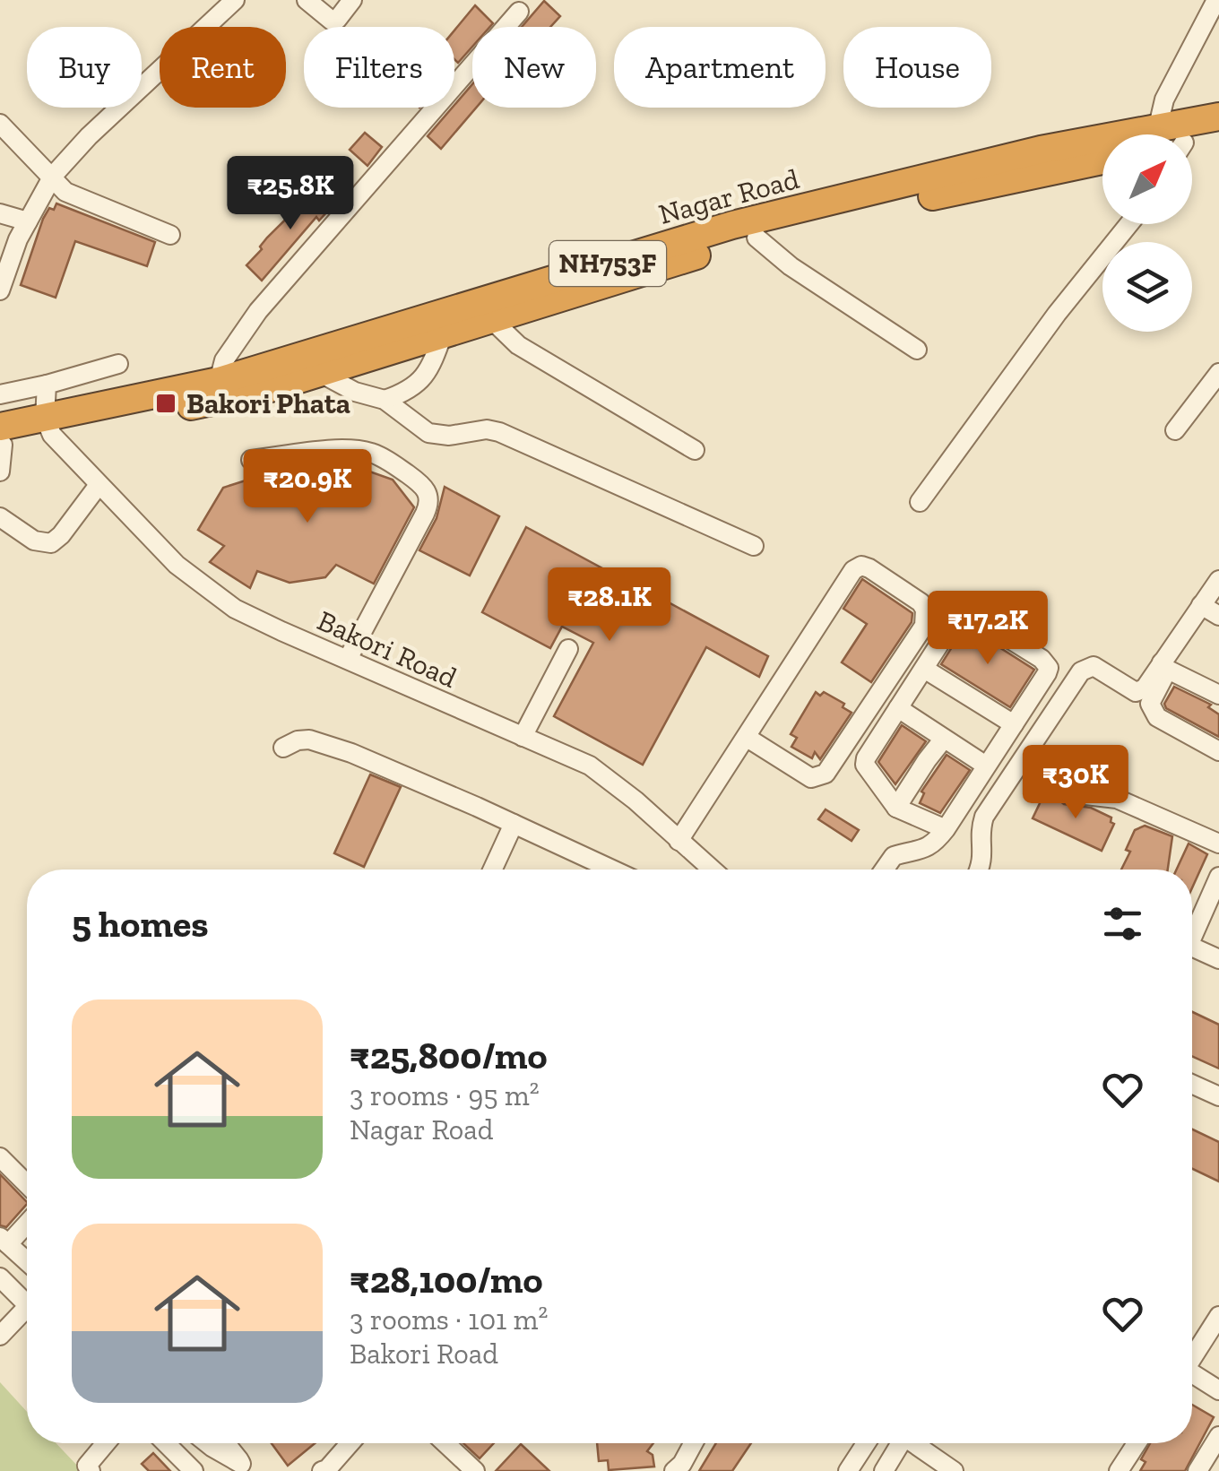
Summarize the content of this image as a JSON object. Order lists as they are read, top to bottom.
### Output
{
  "streets": {
    "highway": ["Nagar Road", "NH753F"],
    "street": ["Bakori Road"]
  },
  "crossings": [
    ["Nagar Road", "Bakori Road"]
  ],
  "places": {
    "transit": ["Bakori Phata"]
  },
  "north": "top right",
  "page": {
    "chip": [
      "Buy",
      "Rent",
      "Filters",
      "New",
      "Apartment",
      "House"
    ],
    "price": [
      "₹25.8K",
      "₹20.9K",
      "₹28.1K",
      "₹17.2K",
      "₹30K"
    ],
    "heading": "5 homes",
    "list": [
      {
        "name": "₹25,800/mo",
        "note": "3 rooms · 95 m² · Nagar Road"
      },
      {
        "name": "₹28,100/mo",
        "note": "3 rooms · 101 m² · Bakori Road"
      }
    ]
  }
}
